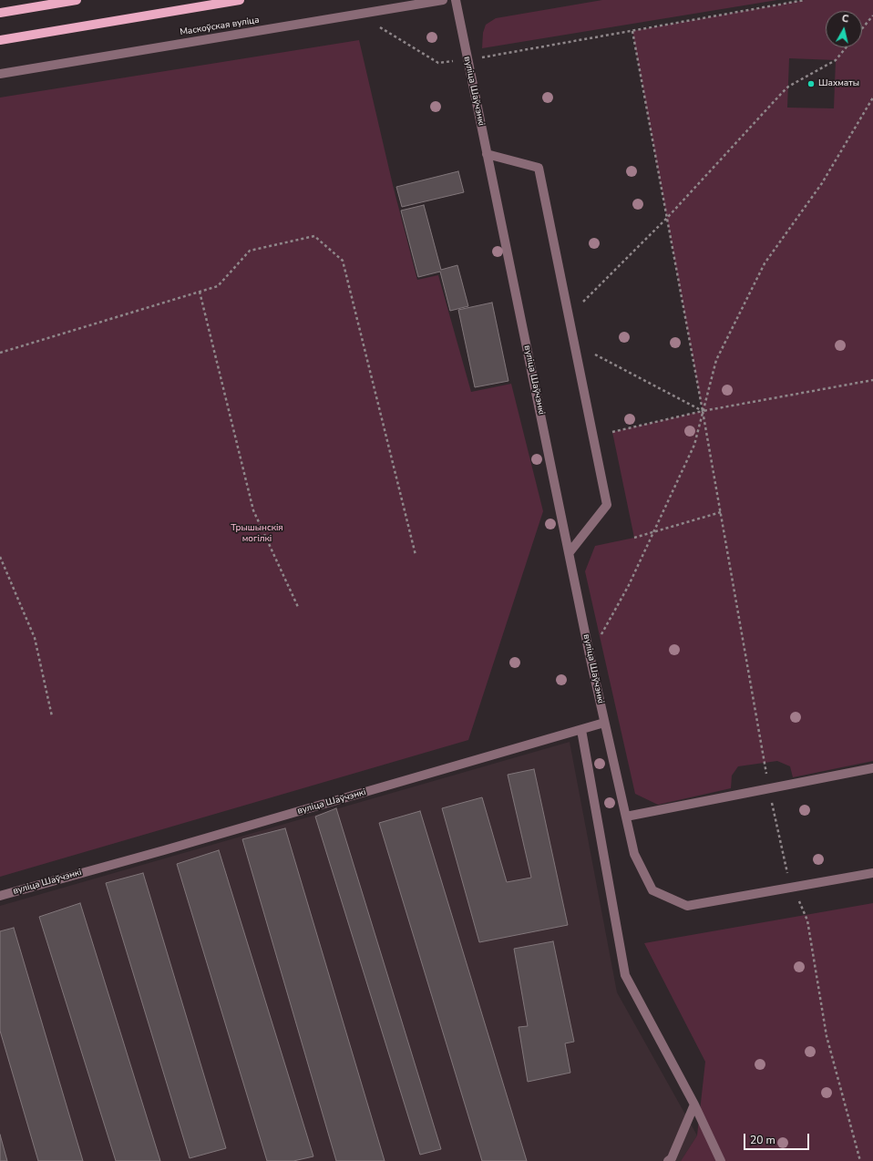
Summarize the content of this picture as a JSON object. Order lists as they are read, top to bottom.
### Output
{
  "streets": {
    "street": ["Маскоўская вуліца", "вуліца Шаўчэнкі"]
  },
  "parks": ["Трышынскія могілкі"],
  "places": ["Шахматы"],
  "scale_bar": "20 m",
  "north": "top"
}
